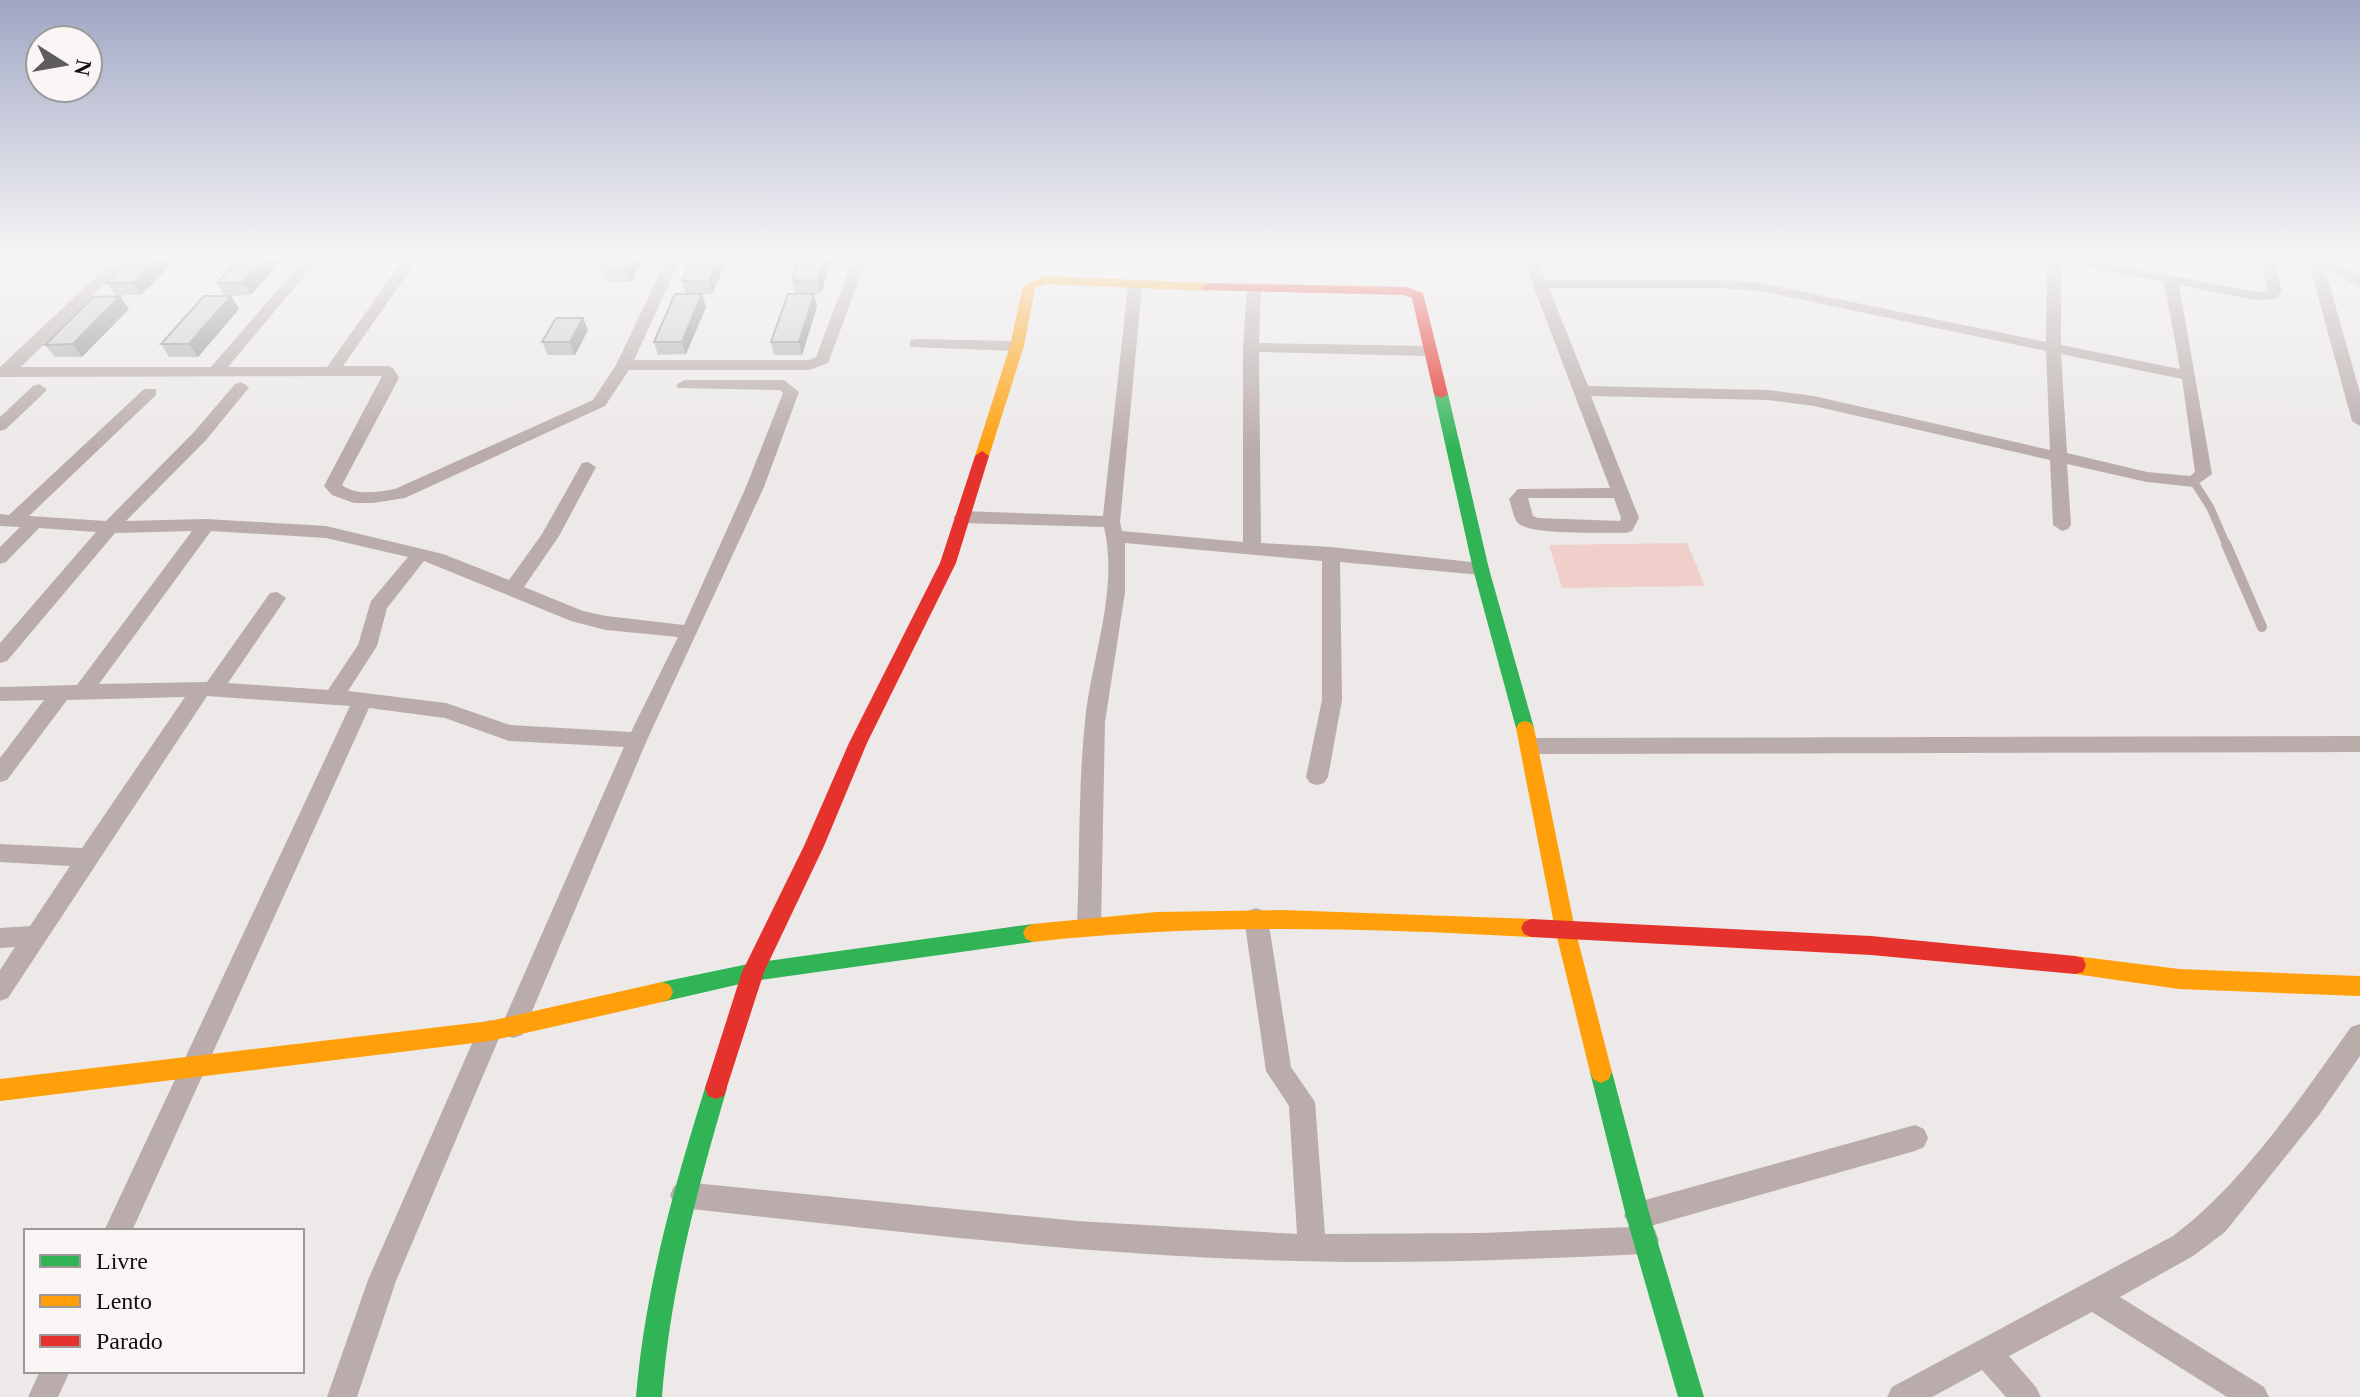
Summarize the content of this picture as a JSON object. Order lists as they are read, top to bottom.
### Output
{
  "legend": ["Livre", "Lento", "Parado"],
  "north": "right"
}
